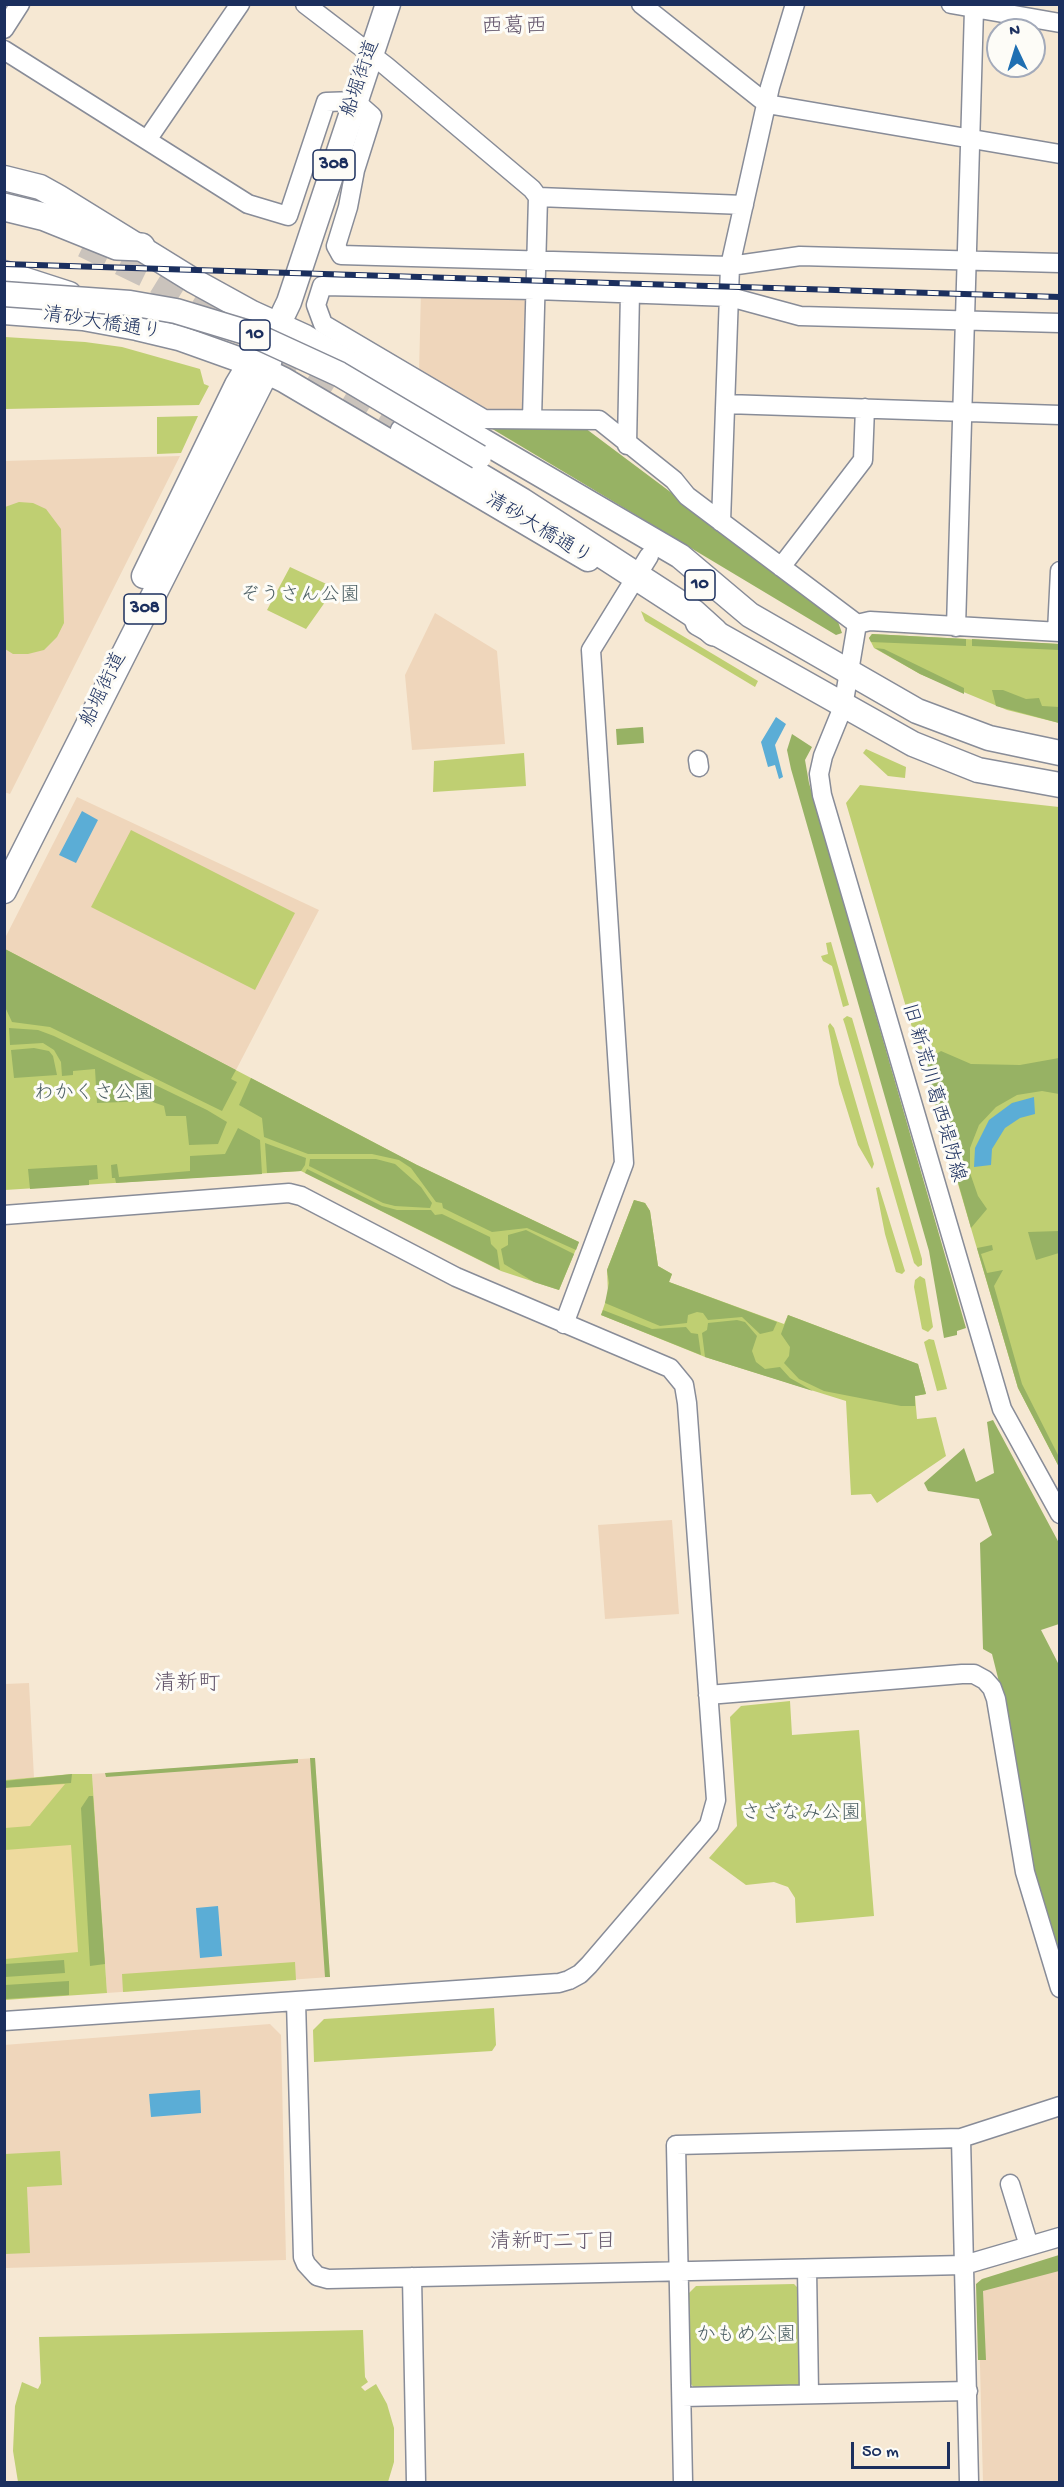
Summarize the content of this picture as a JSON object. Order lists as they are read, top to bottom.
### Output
{
  "streets": {
    "main road": [
      "船堀街道",
      "308",
      "清砂大橋通り",
      "10"
    ],
    "street": ["旧 新荒川葛西堤防線"]
  },
  "crossings": [
    ["船堀街道", "清砂大橋通り"],
    ["清砂大橋通り", "10"]
  ],
  "districts": ["西葛西", "清新町", "清新町二丁目"],
  "parks": [
    "ぞうさん公園",
    "わかくさ公園",
    "さざなみ公園",
    "かもめ公園"
  ],
  "scale_bar": "50 m",
  "north": "top"
}
